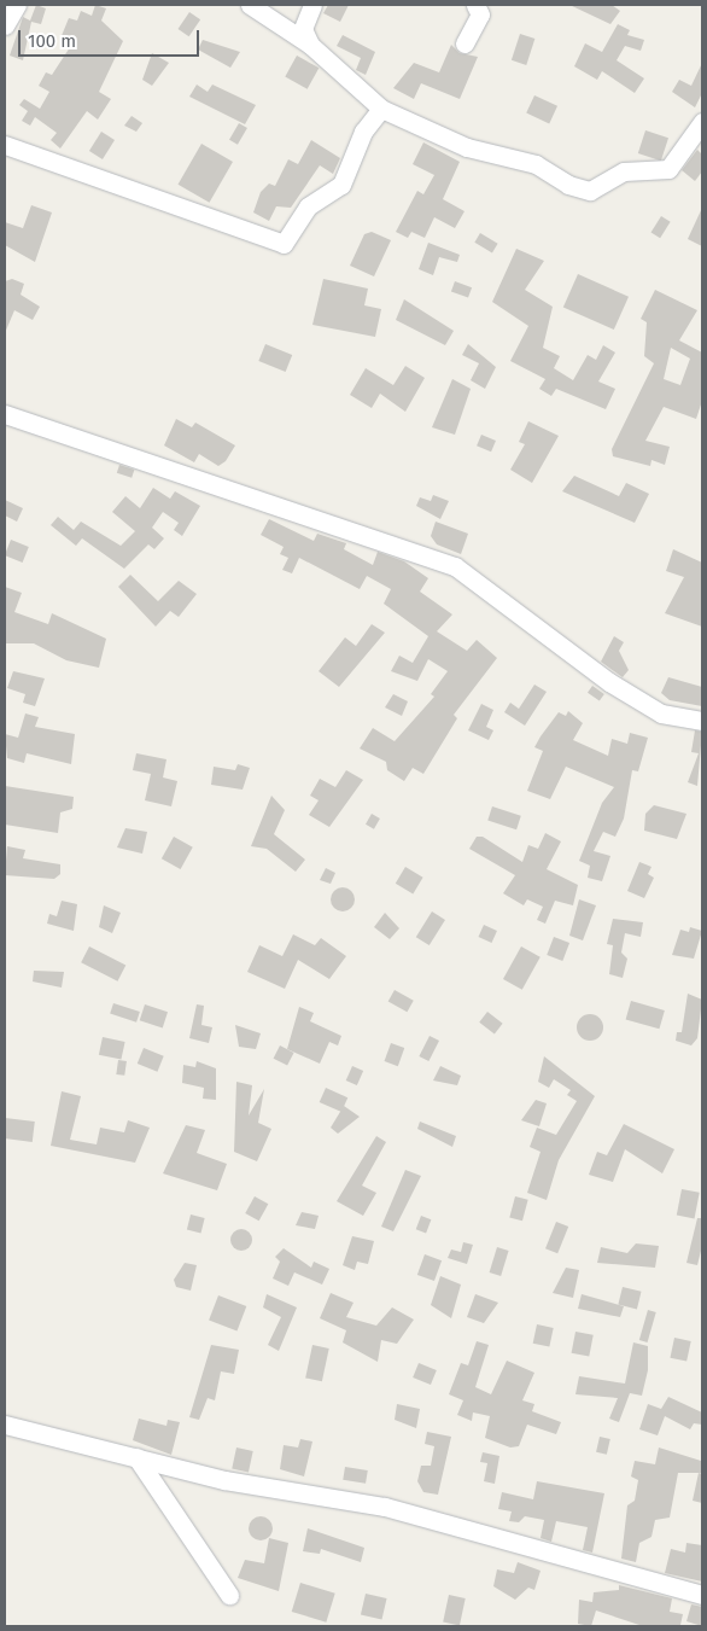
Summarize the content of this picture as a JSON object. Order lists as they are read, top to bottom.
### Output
{
  "scale_bar": "100 m"
}
